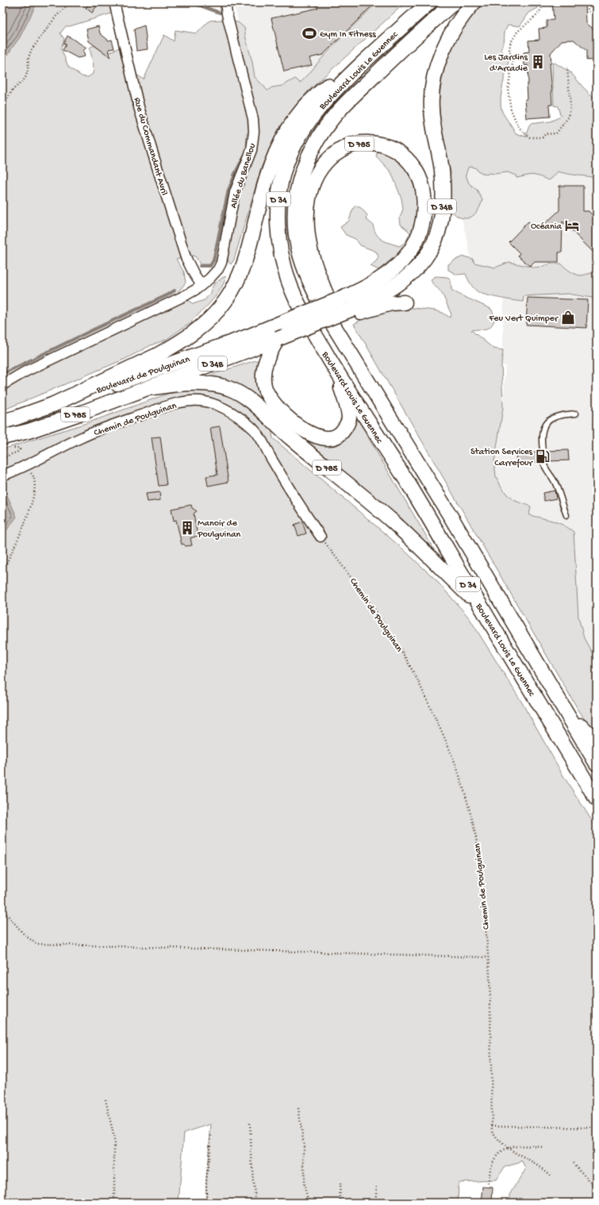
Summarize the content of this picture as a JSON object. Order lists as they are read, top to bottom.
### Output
{
  "streets": {
    "main road": [
      "Boulevard Louis Le Guennec",
      "D 785",
      "D 34",
      "D 34B",
      "Boulevard de Poulguinan"
    ],
    "street": ["Rue du Commandant Avril", "Allée du Banellou", "Chemin de Poulguinan"]
  },
  "crossings": [
    ["Boulevard Louis Le Guennec", "D 785"],
    ["D 785", "D 34B"],
    ["D 785", "Boulevard de Poulguinan"],
    ["Rue du Commandant Avril", "Allée du Banellou"],
    ["D 34B", "Boulevard de Poulguinan"]
  ],
  "places": {
    "sports": ["Gym In Fitness"],
    "building": ["Les Jardins d'Arcadie", "Manoir de Poulguinan"],
    "hotel": ["Océania"],
    "shop": ["Feu Vert Quimper"],
    "fuel station": ["Station Services Carrefour"]
  }
}
